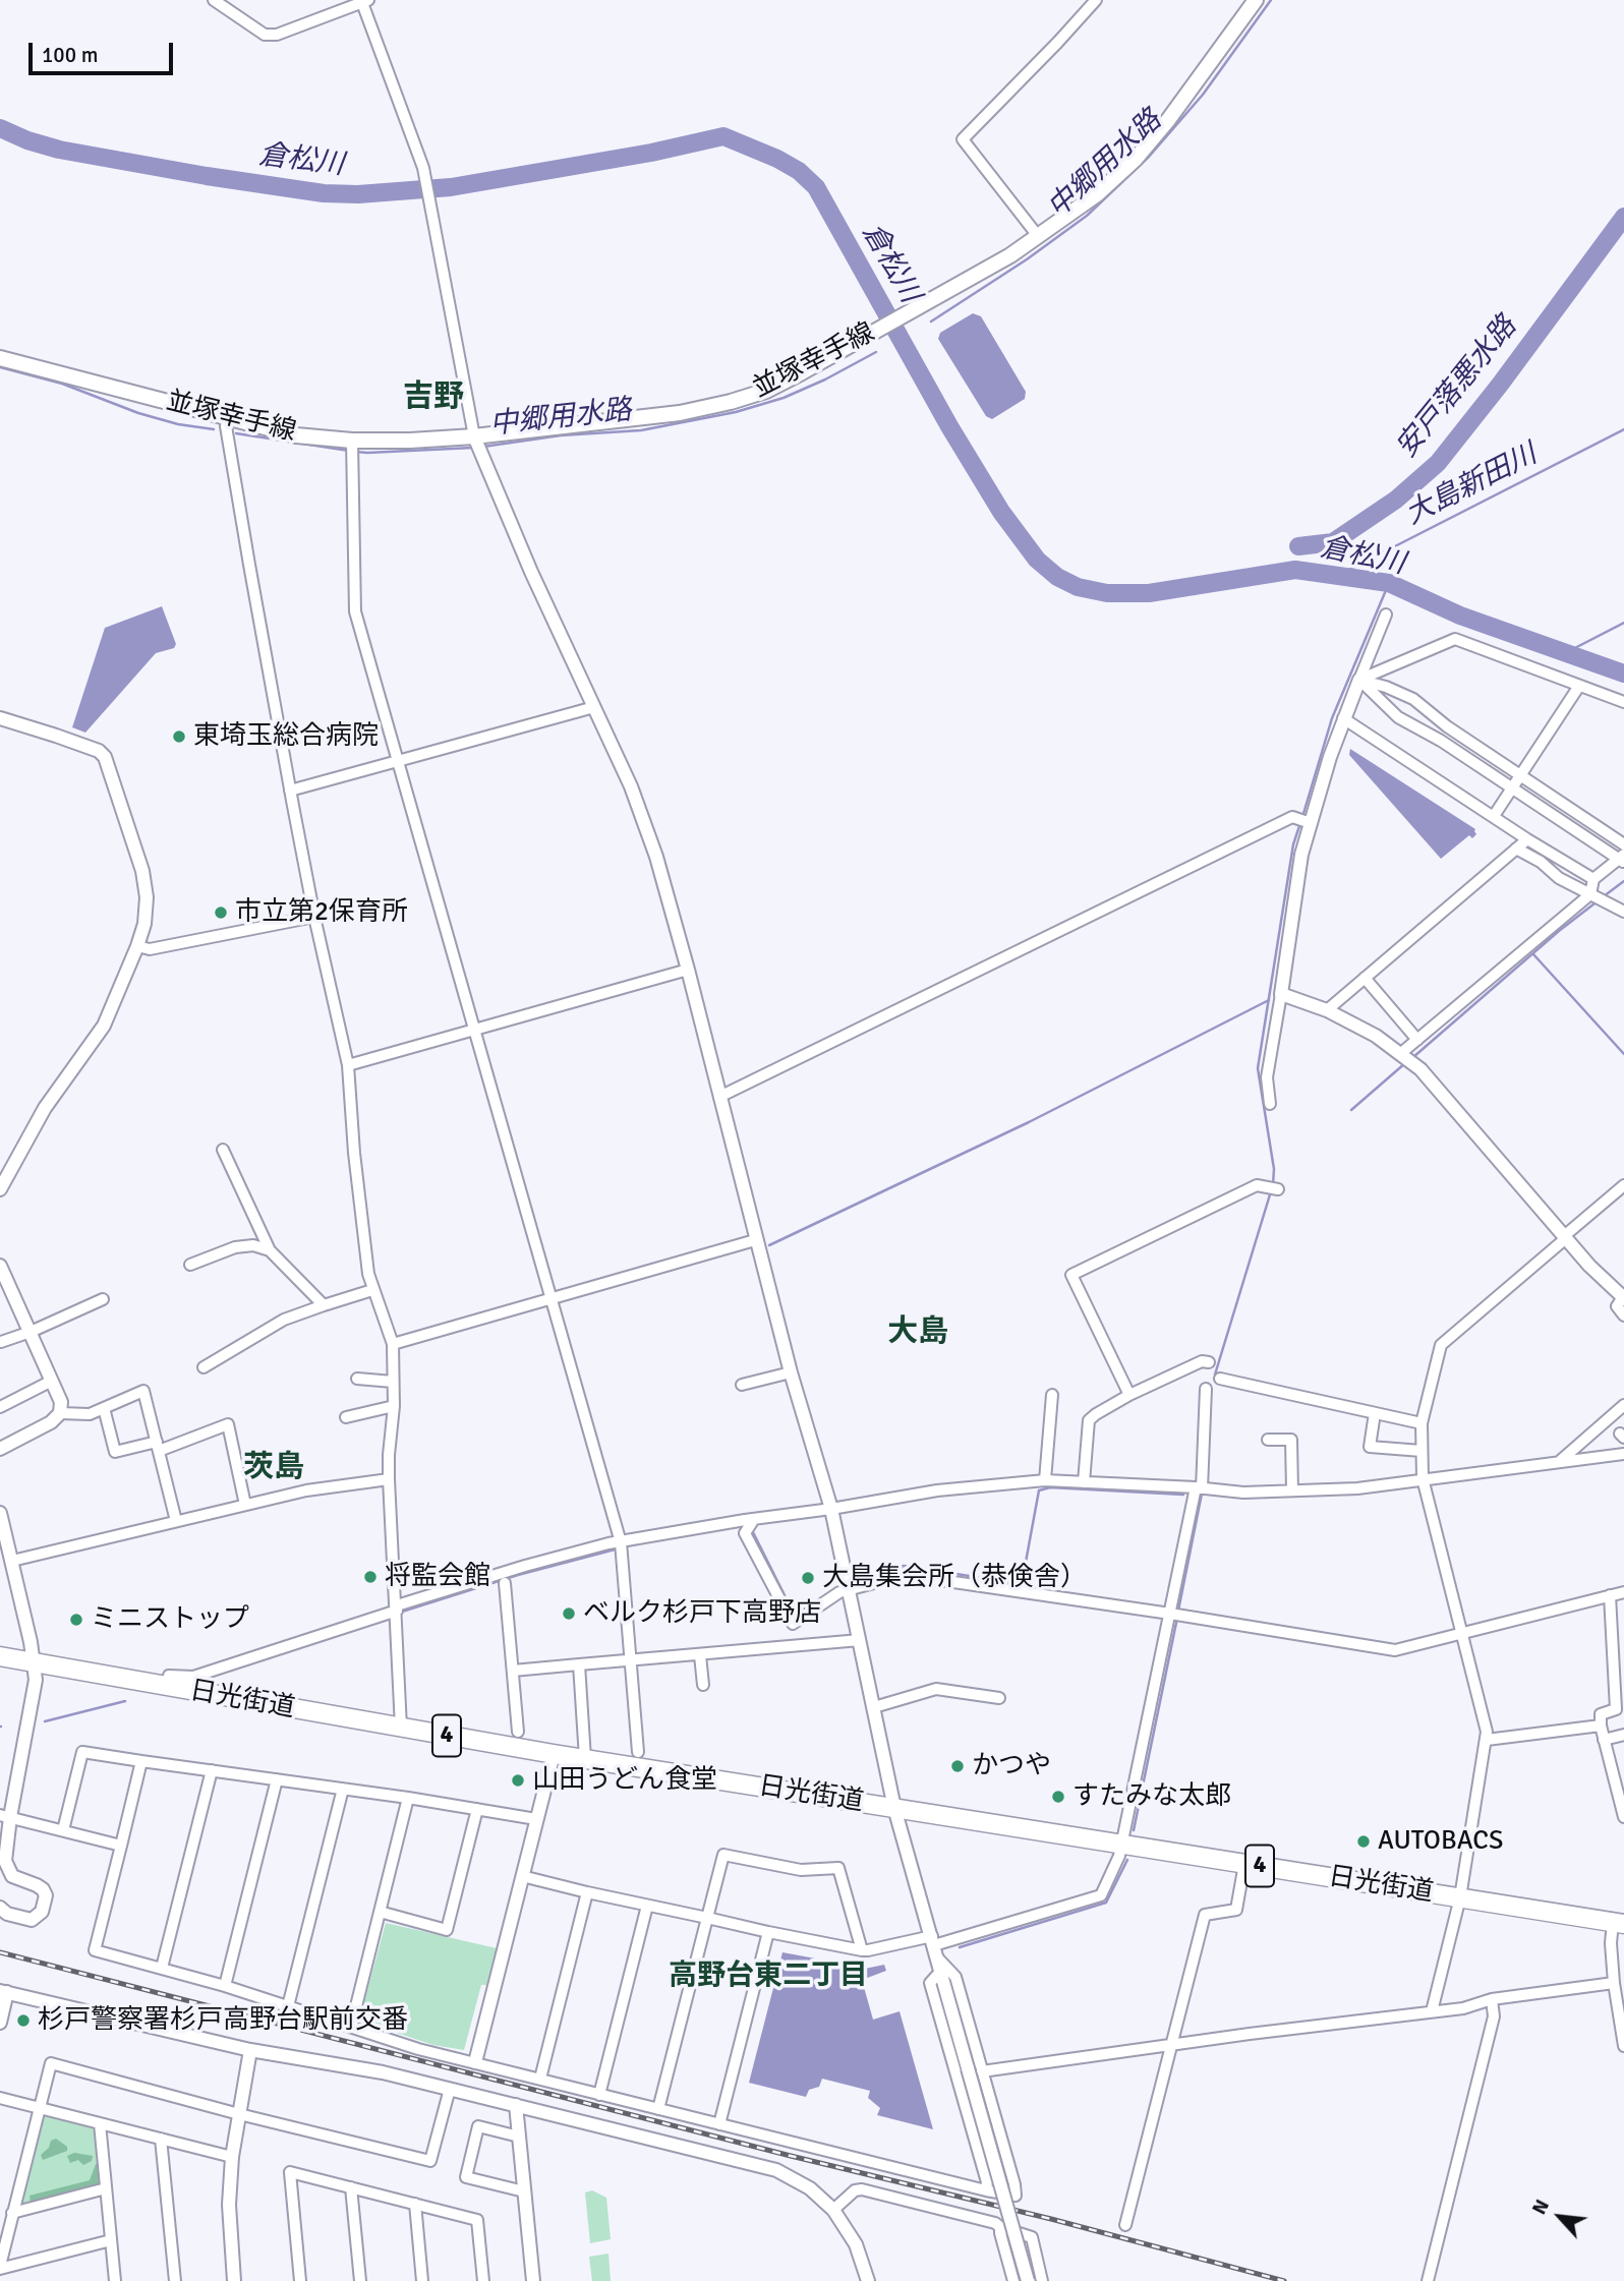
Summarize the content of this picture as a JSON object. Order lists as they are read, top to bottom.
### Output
{
  "streets": {
    "highway": ["日光街道", "4"],
    "main road": ["並塚幸手線"]
  },
  "districts": [
    "吉野",
    "大島",
    "茨島",
    "高野台東二丁目"
  ],
  "water": [
    "倉松川",
    "中郷用水路",
    "安戸落悪水路",
    "大島新田川"
  ],
  "places": [
    "東埼玉総合病院",
    "市立第2保育所",
    "将監会館",
    "大島集会所（恭倹舎）",
    "ベルク杉戸下高野店",
    "ミニストップ",
    "かつや",
    "山田うどん食堂",
    "すたみな太郎",
    "AUTOBACS",
    "杉戸警察署杉戸高野台駅前交番"
  ],
  "scale_bar": "100 m",
  "north": "top left"
}
